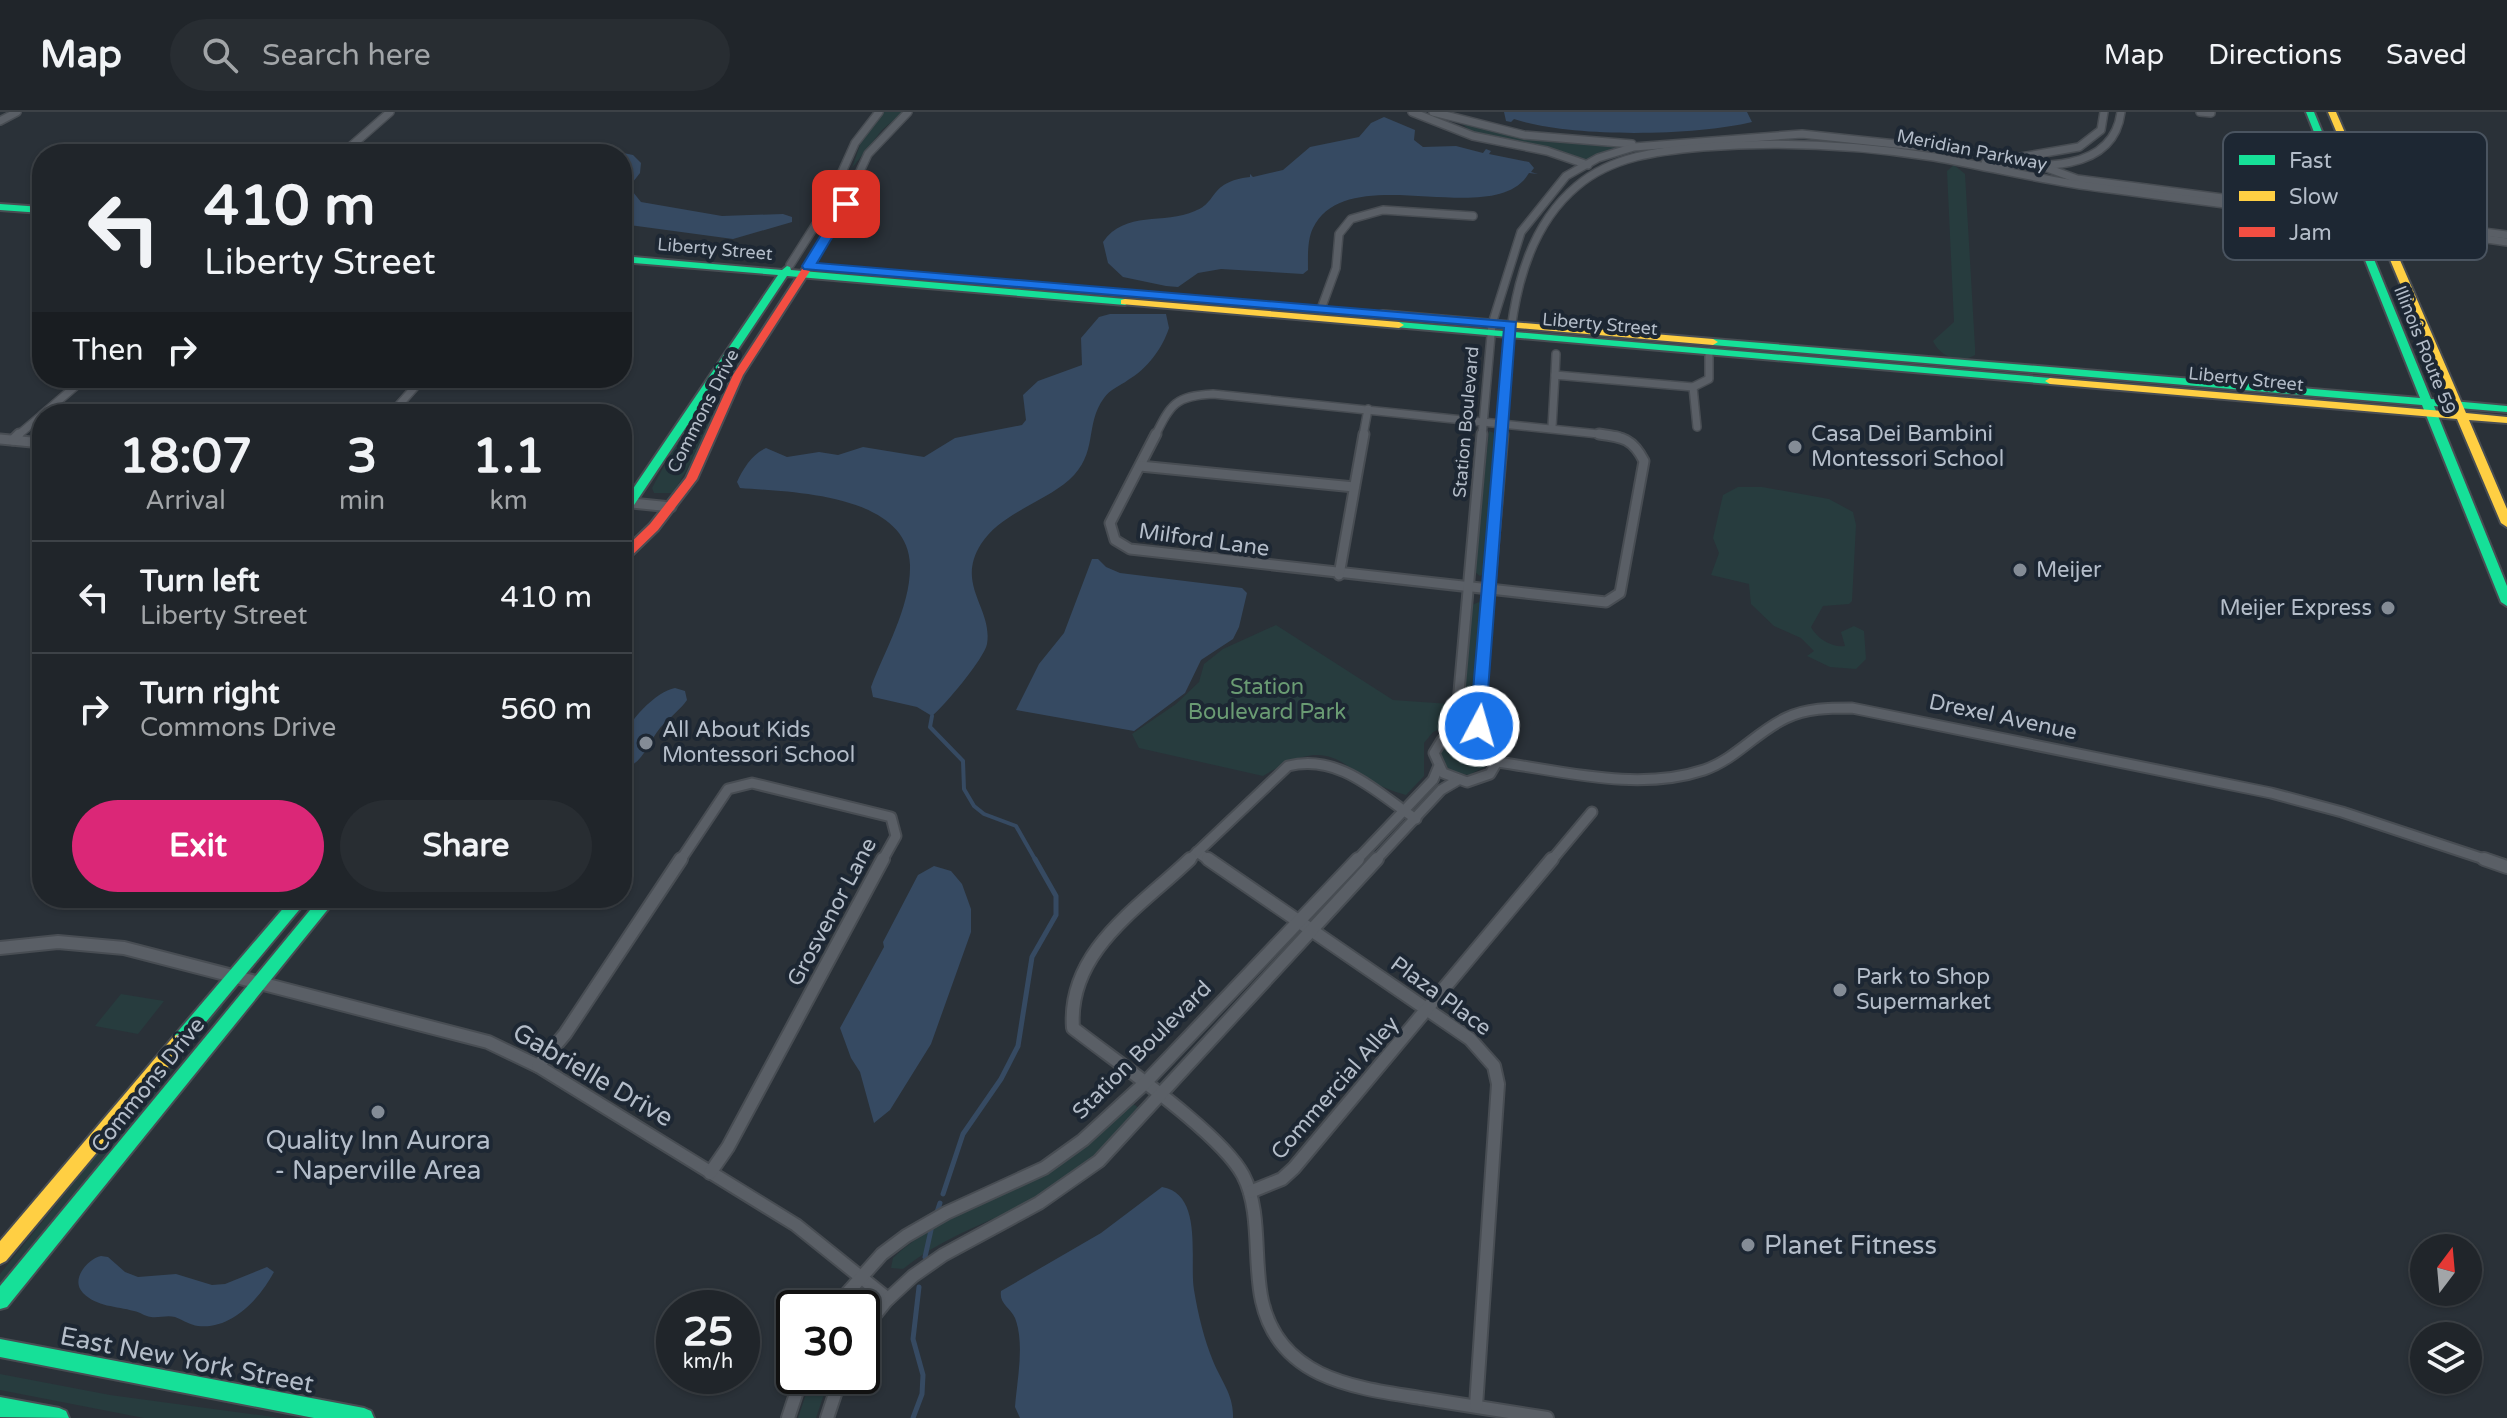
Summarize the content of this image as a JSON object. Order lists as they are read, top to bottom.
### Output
{
  "streets": {
    "street": [
      "Meridian Parkway",
      "Liberty Street",
      "Illinois Route 59",
      "Commons Drive",
      "Station Boulevard",
      "Milford Lane",
      "Drexel Avenue",
      "Grosvenor Lane",
      "Plaza Place",
      "Gabrielle Drive",
      "Commercial Alley",
      "East New York Street"
    ]
  },
  "crossings": [
    ["Meridian Parkway", "Station Boulevard"],
    ["Liberty Street", "Illinois Route 59"],
    ["Liberty Street", "Commons Drive"],
    ["Liberty Street", "Station Boulevard"],
    ["Commons Drive", "Gabrielle Drive"],
    ["Station Boulevard", "Milford Lane"],
    ["Station Boulevard", "Drexel Avenue"],
    ["Station Boulevard", "Plaza Place"],
    ["Station Boulevard", "Gabrielle Drive"],
    ["Grosvenor Lane", "Gabrielle Drive"],
    ["Plaza Place", "Commercial Alley"]
  ],
  "parks": ["Station Boulevard Park"],
  "places": [
    "Casa Dei Bambini Montessori School",
    "Meijer",
    "Meijer Express",
    "All About Kids Montessori School",
    "Park to Shop Supermarket",
    "Quality Inn Aurora - Naperville Area",
    "Planet Fitness"
  ],
  "legend": ["Fast", "Slow", "Jam"],
  "north": "top",
  "page": {
    "header": "Map",
    "search": "Search here",
    "nav": ["Map", "Directions", "Saved"],
    "turn": ["410 m", "Liberty Street"],
    "then": "Then",
    "eta": [
      "18:07",
      "Arrival",
      "3",
      "min",
      "1.1",
      "km"
    ],
    "list": [
      {
        "name": "Turn left",
        "note": "Liberty Street",
        "value": "410 m"
      },
      {
        "name": "Turn right",
        "note": "Commons Drive",
        "value": "560 m"
      }
    ],
    "buttons": ["Exit", "Share"],
    "speed": "25 km/h",
    "limit": "30"
  }
}
